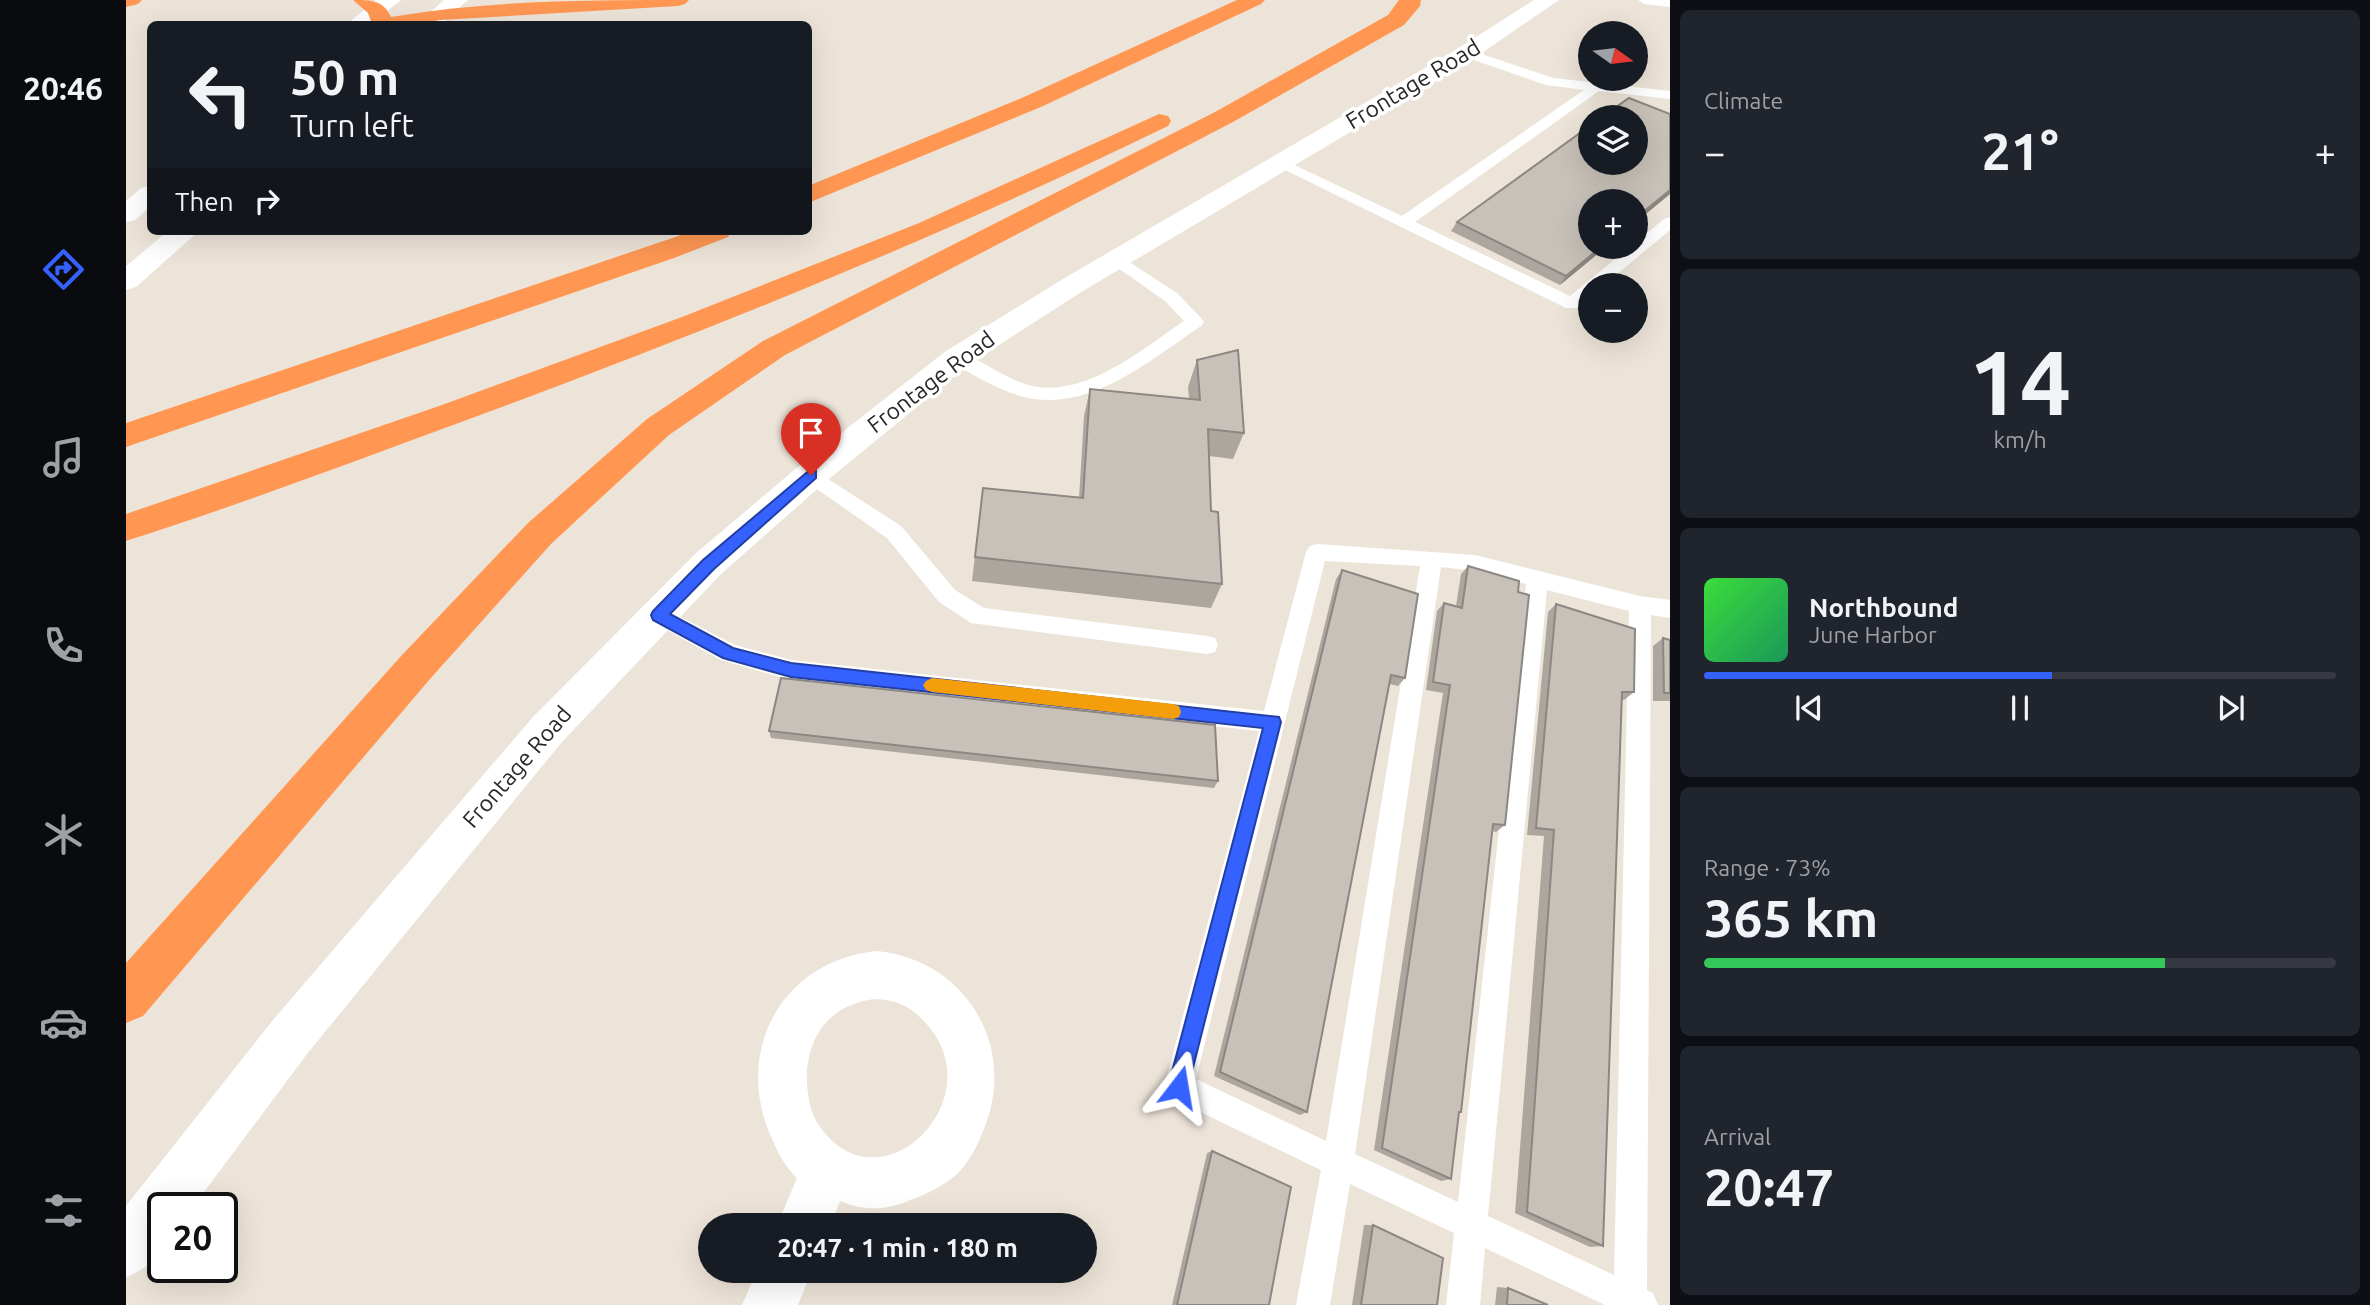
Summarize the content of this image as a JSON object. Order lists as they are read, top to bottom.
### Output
{
  "streets": {
    "street": ["Frontage Road"]
  },
  "north": "right",
  "page": {
    "tabs": "20:46",
    "tile": [
      "Climate",
      ["14", "km/h"],
      ["Range · 73%", "365 km"],
      ["Arrival", "20:47"]
    ],
    "map_buttons": ["+", "−"],
    "turn": ["50 m", "Turn left"],
    "heat": ["−", "21°", "+"],
    "then": "Then",
    "song": ["Northbound", "June Harbor"],
    "limit": "20",
    "trip": "20:47 · 1 min · 180 m"
  }
}
